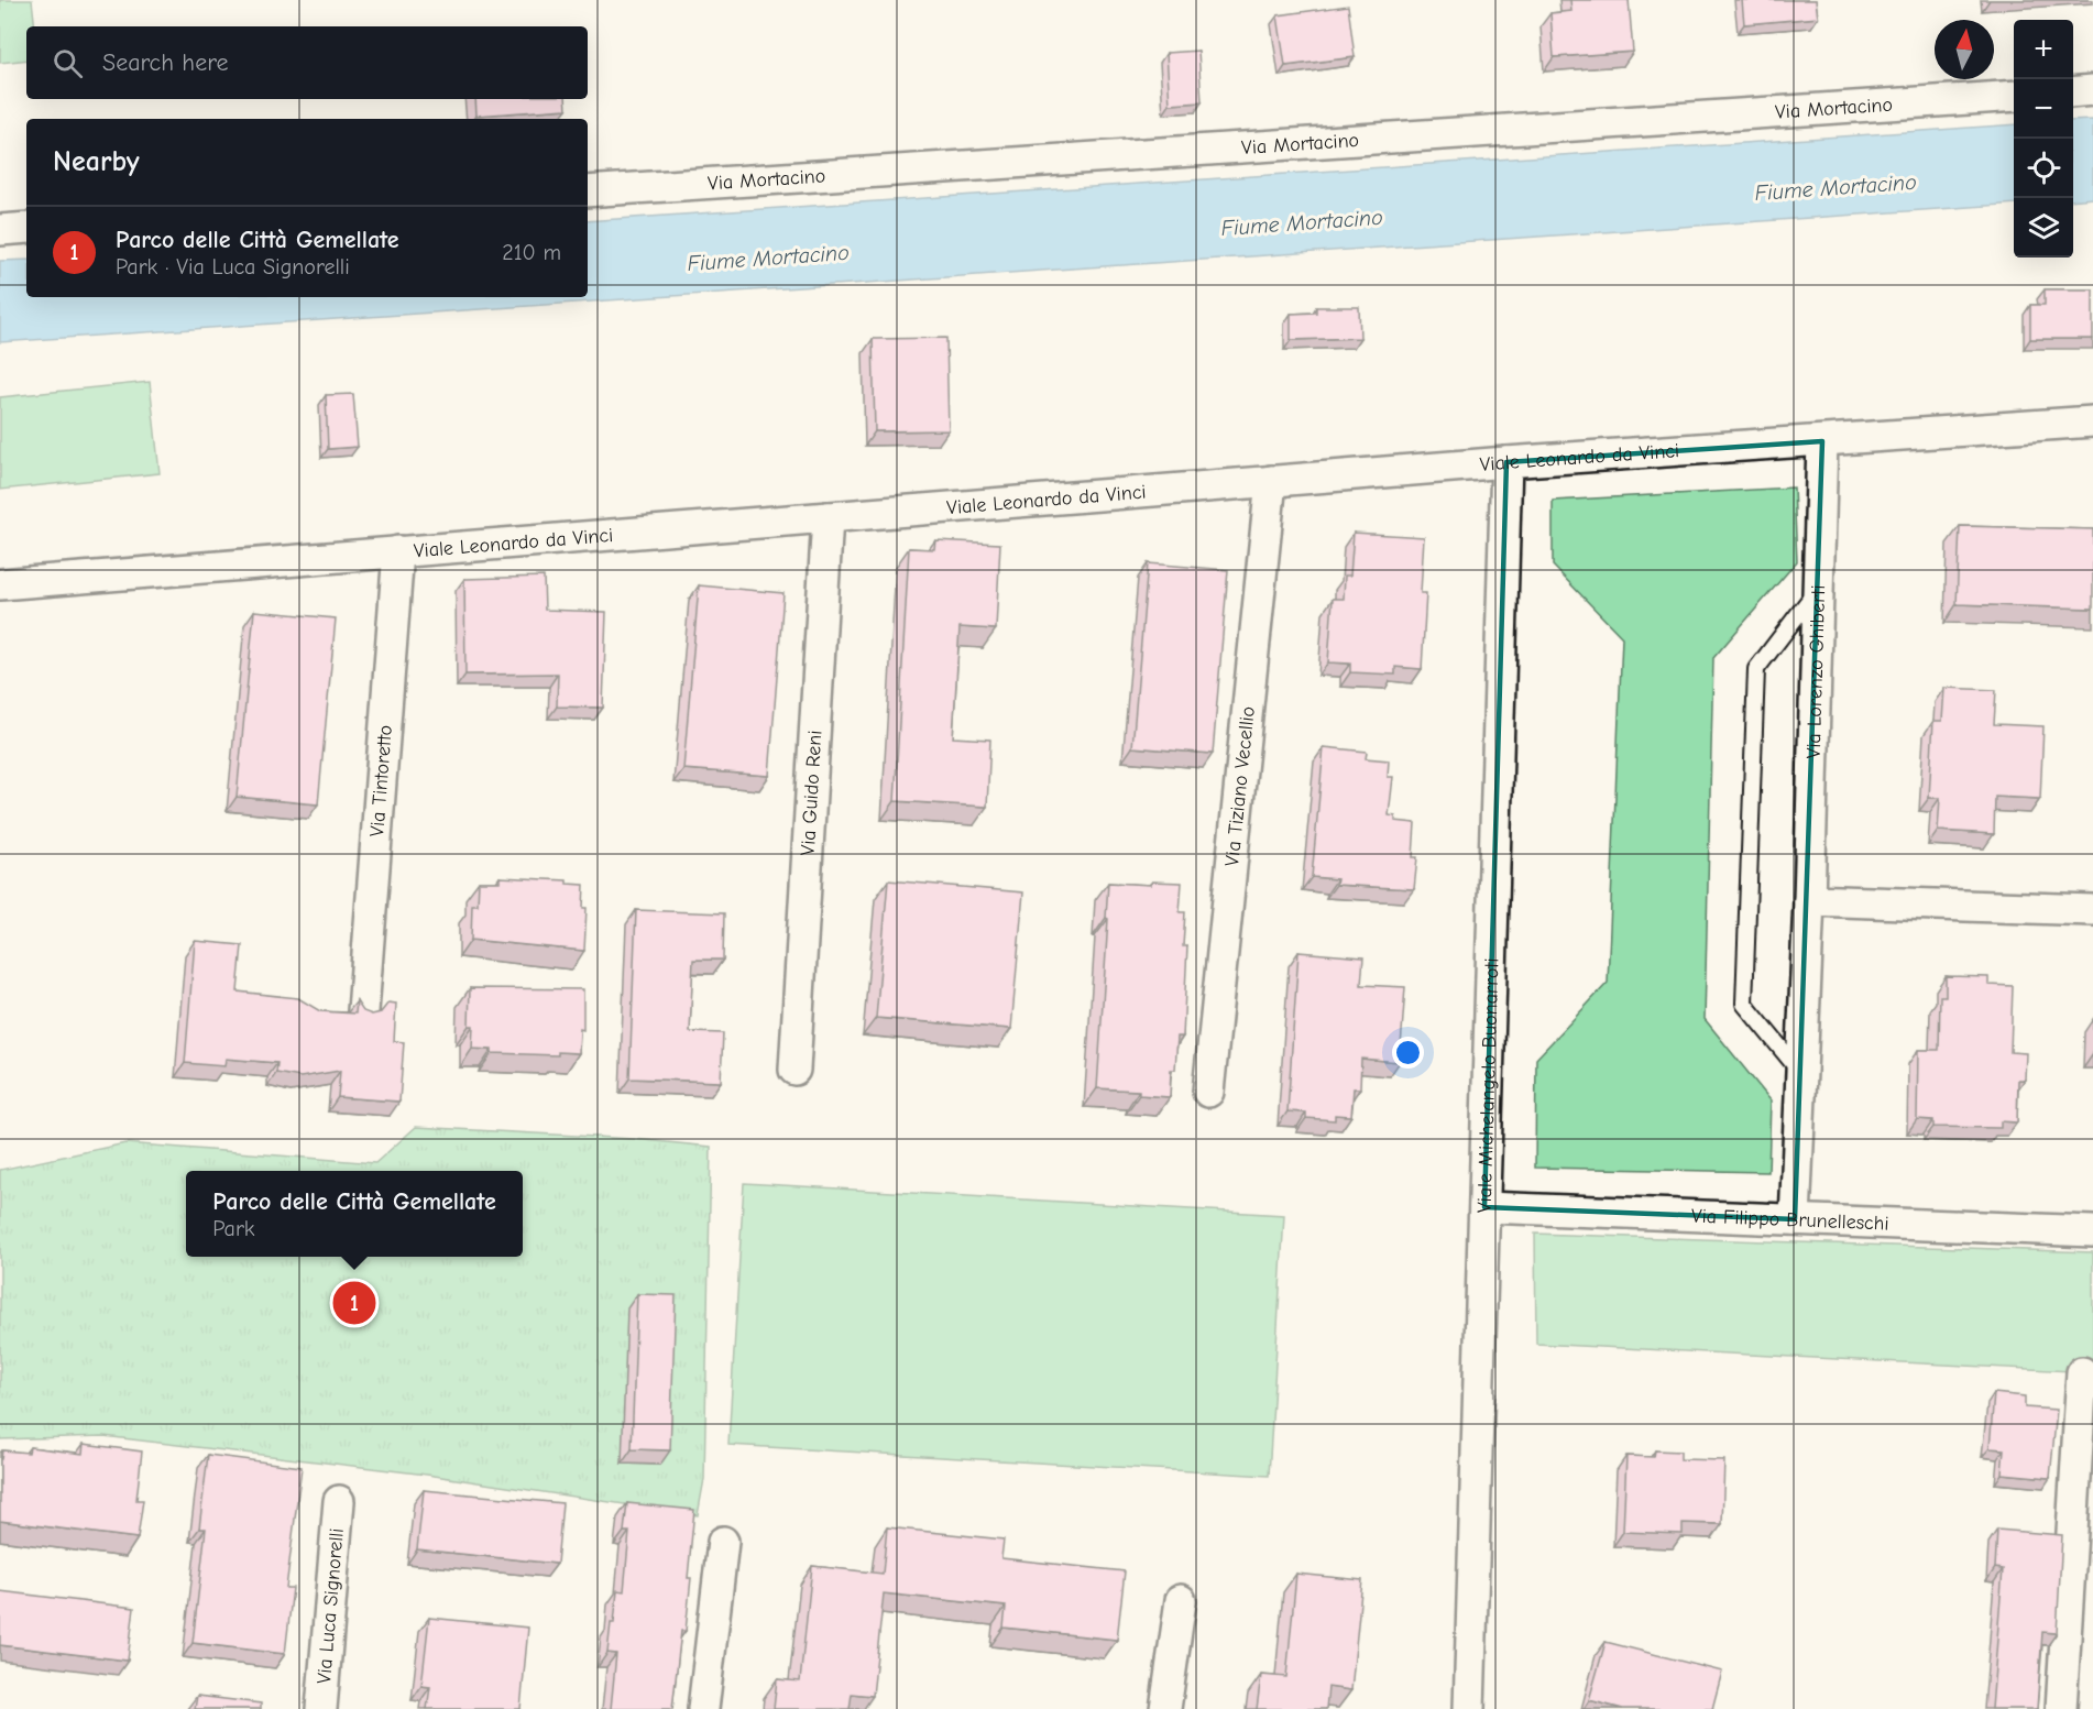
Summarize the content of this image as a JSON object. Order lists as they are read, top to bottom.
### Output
{
  "streets": {
    "street": [
      "Via Mortacino",
      "Viale Leonardo da Vinci",
      "Via Lorenzo Ghiberti",
      "Via Tintoretto",
      "Via Tiziano Vecellio",
      "Via Guido Reni",
      "Viale Michelangelo Buonarroti",
      "Via Filippo Brunelleschi",
      "Via Luca Signorelli"
    ]
  },
  "crossings": [
    ["Viale Leonardo da Vinci", "Via Lorenzo Ghiberti"],
    ["Viale Leonardo da Vinci", "Via Tintoretto"],
    ["Viale Leonardo da Vinci", "Via Tiziano Vecellio"],
    ["Viale Leonardo da Vinci", "Via Guido Reni"],
    ["Viale Leonardo da Vinci", "Viale Michelangelo Buonarroti"],
    ["Via Lorenzo Ghiberti", "Via Filippo Brunelleschi"],
    ["Viale Michelangelo Buonarroti", "Via Filippo Brunelleschi"]
  ],
  "water": ["Fiume Mortacino"],
  "north": "top",
  "page": {
    "map_buttons": ["+", "−"],
    "search": "Search here",
    "heading": "Nearby",
    "list": [
      {
        "mark": "1",
        "name": "Parco delle Città Gemellate",
        "note": "Park · Via Luca Signorelli",
        "value": "210 m"
      }
    ],
    "popup": ["Parco delle Città Gemellate", "Park"],
    "pins": "1"
  }
}
